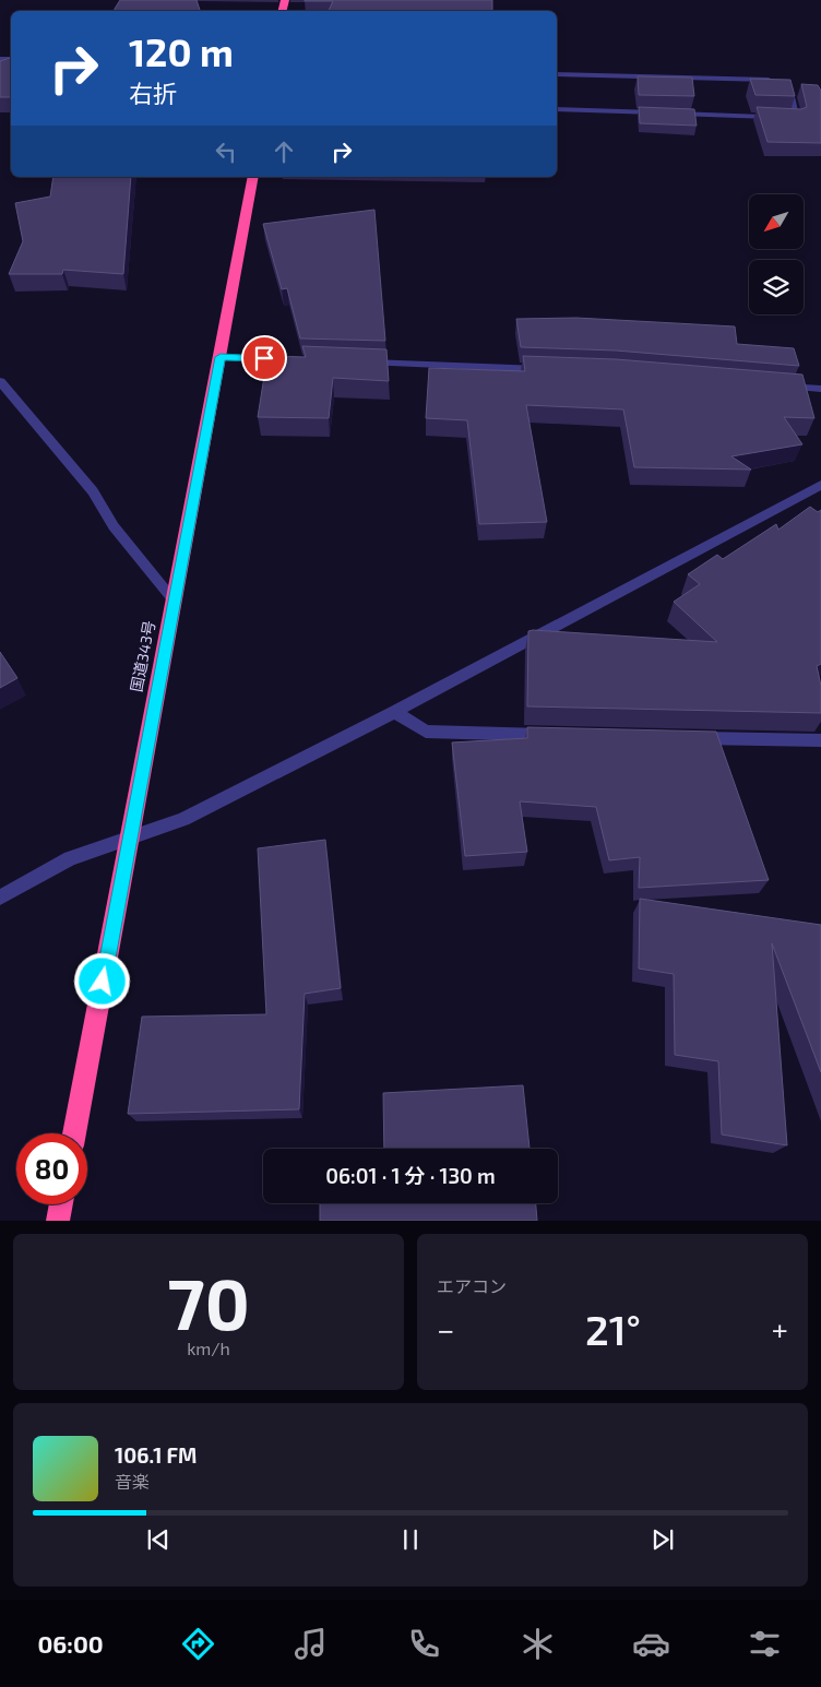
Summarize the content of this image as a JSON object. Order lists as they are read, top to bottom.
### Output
{
  "streets": {
    "highway": ["国道343号"]
  },
  "north": "bottom left",
  "page": {
    "turn": ["120 m", "右折"],
    "limit": "80",
    "trip": "06:01 · 1 分 · 130 m",
    "tile": [
      ["70", "km/h"],
      "エアコン"
    ],
    "heat": ["−", "21°", "+"],
    "song": ["106.1 FM", "音楽"],
    "tabs": "06:00"
  }
}
